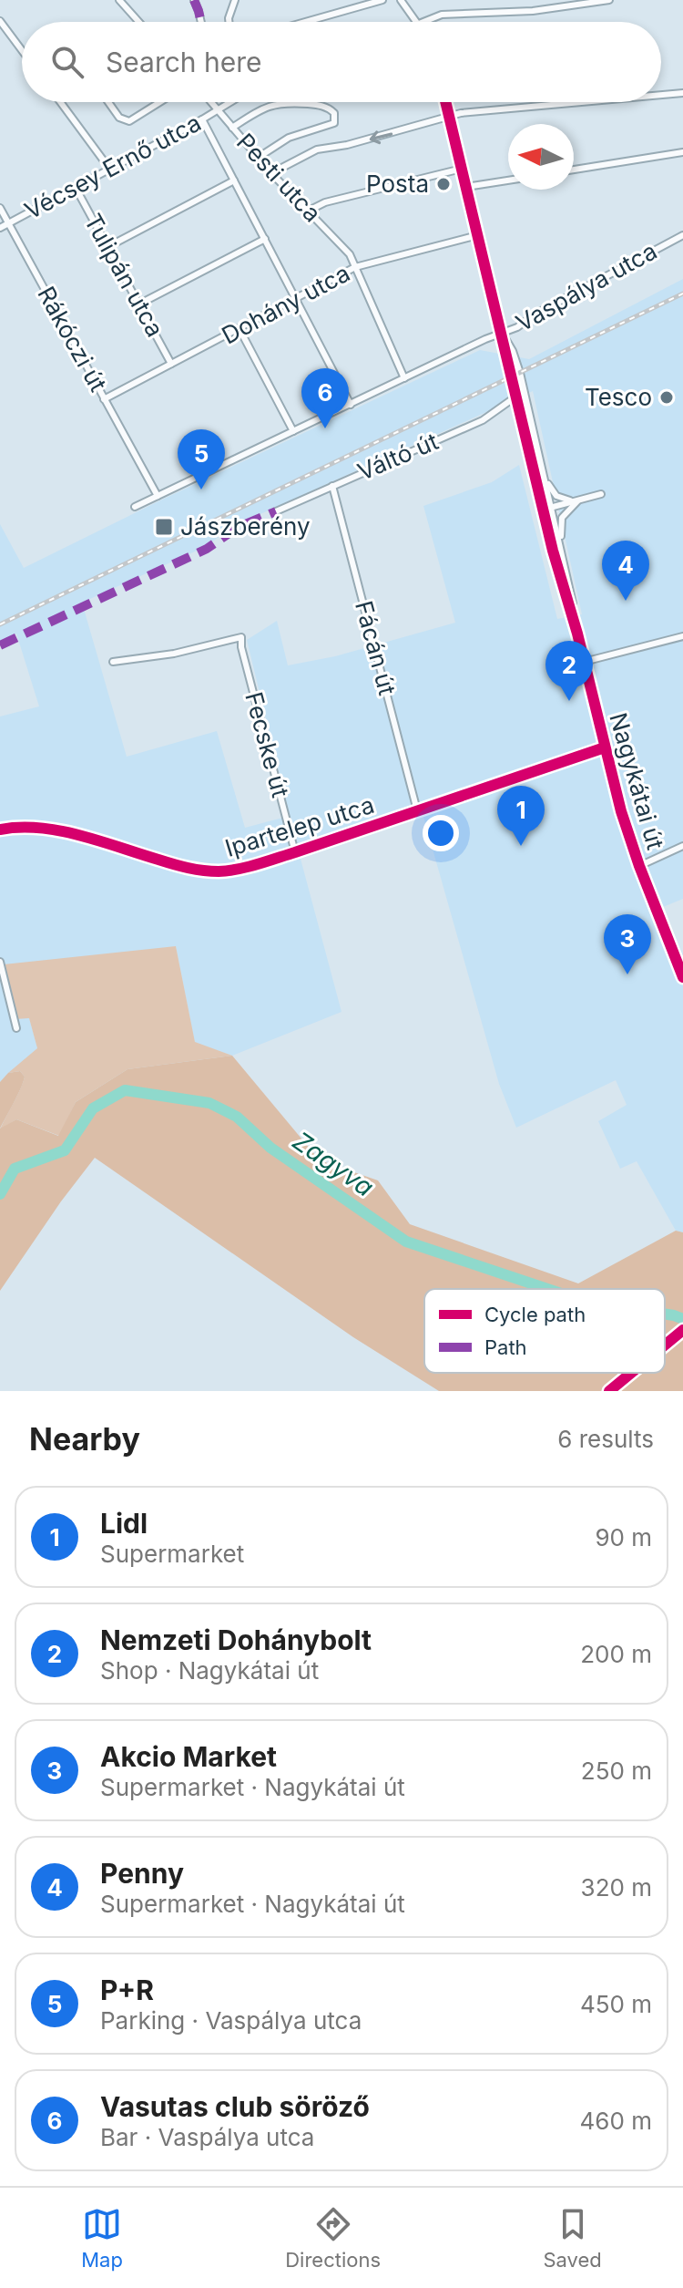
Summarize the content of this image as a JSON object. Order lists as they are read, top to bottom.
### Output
{
  "streets": {
    "street": [
      "Vécsey Ernő utca",
      "Pesti utca",
      "Tulipán utca",
      "Vaspálya utca",
      "Dohány utca",
      "Rákóczi út",
      "Váltó út",
      "Fácán út",
      "Fecske út",
      "Nagykátai út",
      "Ipartelep utca"
    ]
  },
  "crossings": [
    ["Vécsey Ernő utca", "Pesti utca"],
    ["Vécsey Ernő utca", "Tulipán utca"],
    ["Vécsey Ernő utca", "Rákóczi út"],
    ["Pesti utca", "Vaspálya utca"],
    ["Pesti utca", "Dohány utca"],
    ["Tulipán utca", "Dohány utca"],
    ["Vaspálya utca", "Rákóczi út"],
    ["Vaspálya utca", "Nagykátai út"],
    ["Dohány utca", "Rákóczi út"],
    ["Váltó út", "Fácán út"],
    ["Váltó út", "Nagykátai út"],
    ["Fácán út", "Ipartelep utca"],
    ["Fecske út", "Ipartelep utca"],
    ["Nagykátai út", "Ipartelep utca"]
  ],
  "water": ["Zagyva"],
  "places": {
    "other": ["Posta", "Tesco"],
    "transit": ["Jászberény"]
  },
  "legend": ["Cycle path", "Path"],
  "north": "left",
  "page": {
    "search": "Search here",
    "pins": [
      "6",
      "5",
      "4",
      "2",
      "1",
      "3"
    ],
    "heading": ["Nearby", "6 results"],
    "list": [
      {
        "mark": "1",
        "name": "Lidl",
        "note": "Supermarket",
        "value": "90 m"
      },
      {
        "mark": "2",
        "name": "Nemzeti Dohánybolt",
        "note": "Shop · Nagykátai út",
        "value": "200 m"
      },
      {
        "mark": "3",
        "name": "Akcio Market",
        "note": "Supermarket · Nagykátai út",
        "value": "250 m"
      },
      {
        "mark": "4",
        "name": "Penny",
        "note": "Supermarket · Nagykátai út",
        "value": "320 m"
      },
      {
        "mark": "5",
        "name": "P+R",
        "note": "Parking · Vaspálya utca",
        "value": "450 m"
      },
      {
        "mark": "6",
        "name": "Vasutas club söröző",
        "note": "Bar · Vaspálya utca",
        "value": "460 m"
      }
    ],
    "nav": ["Map", "Directions", "Saved"]
  }
}
